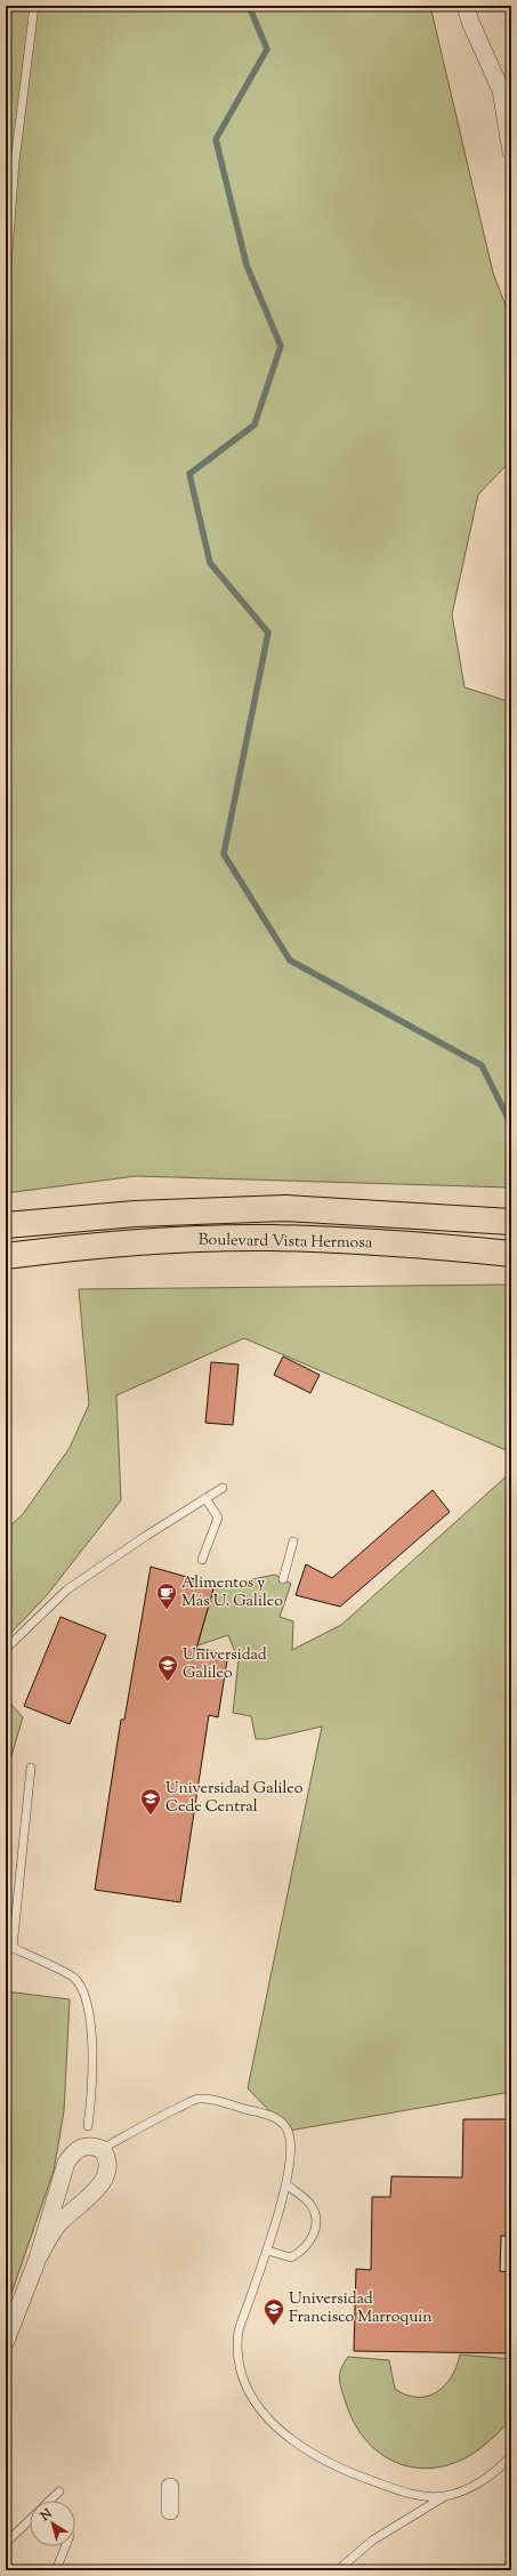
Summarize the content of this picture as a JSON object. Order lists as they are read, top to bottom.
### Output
{
  "streets": {
    "main road": ["Boulevard Vista Hermosa"]
  },
  "places": {
    "cafe": ["Alimentos y Más U. Galileo"],
    "school or university": ["Universidad Galileo", "Universidad Galileo Cede Central", "Universidad Francisco Marroquín"]
  },
  "north": "top left"
}
